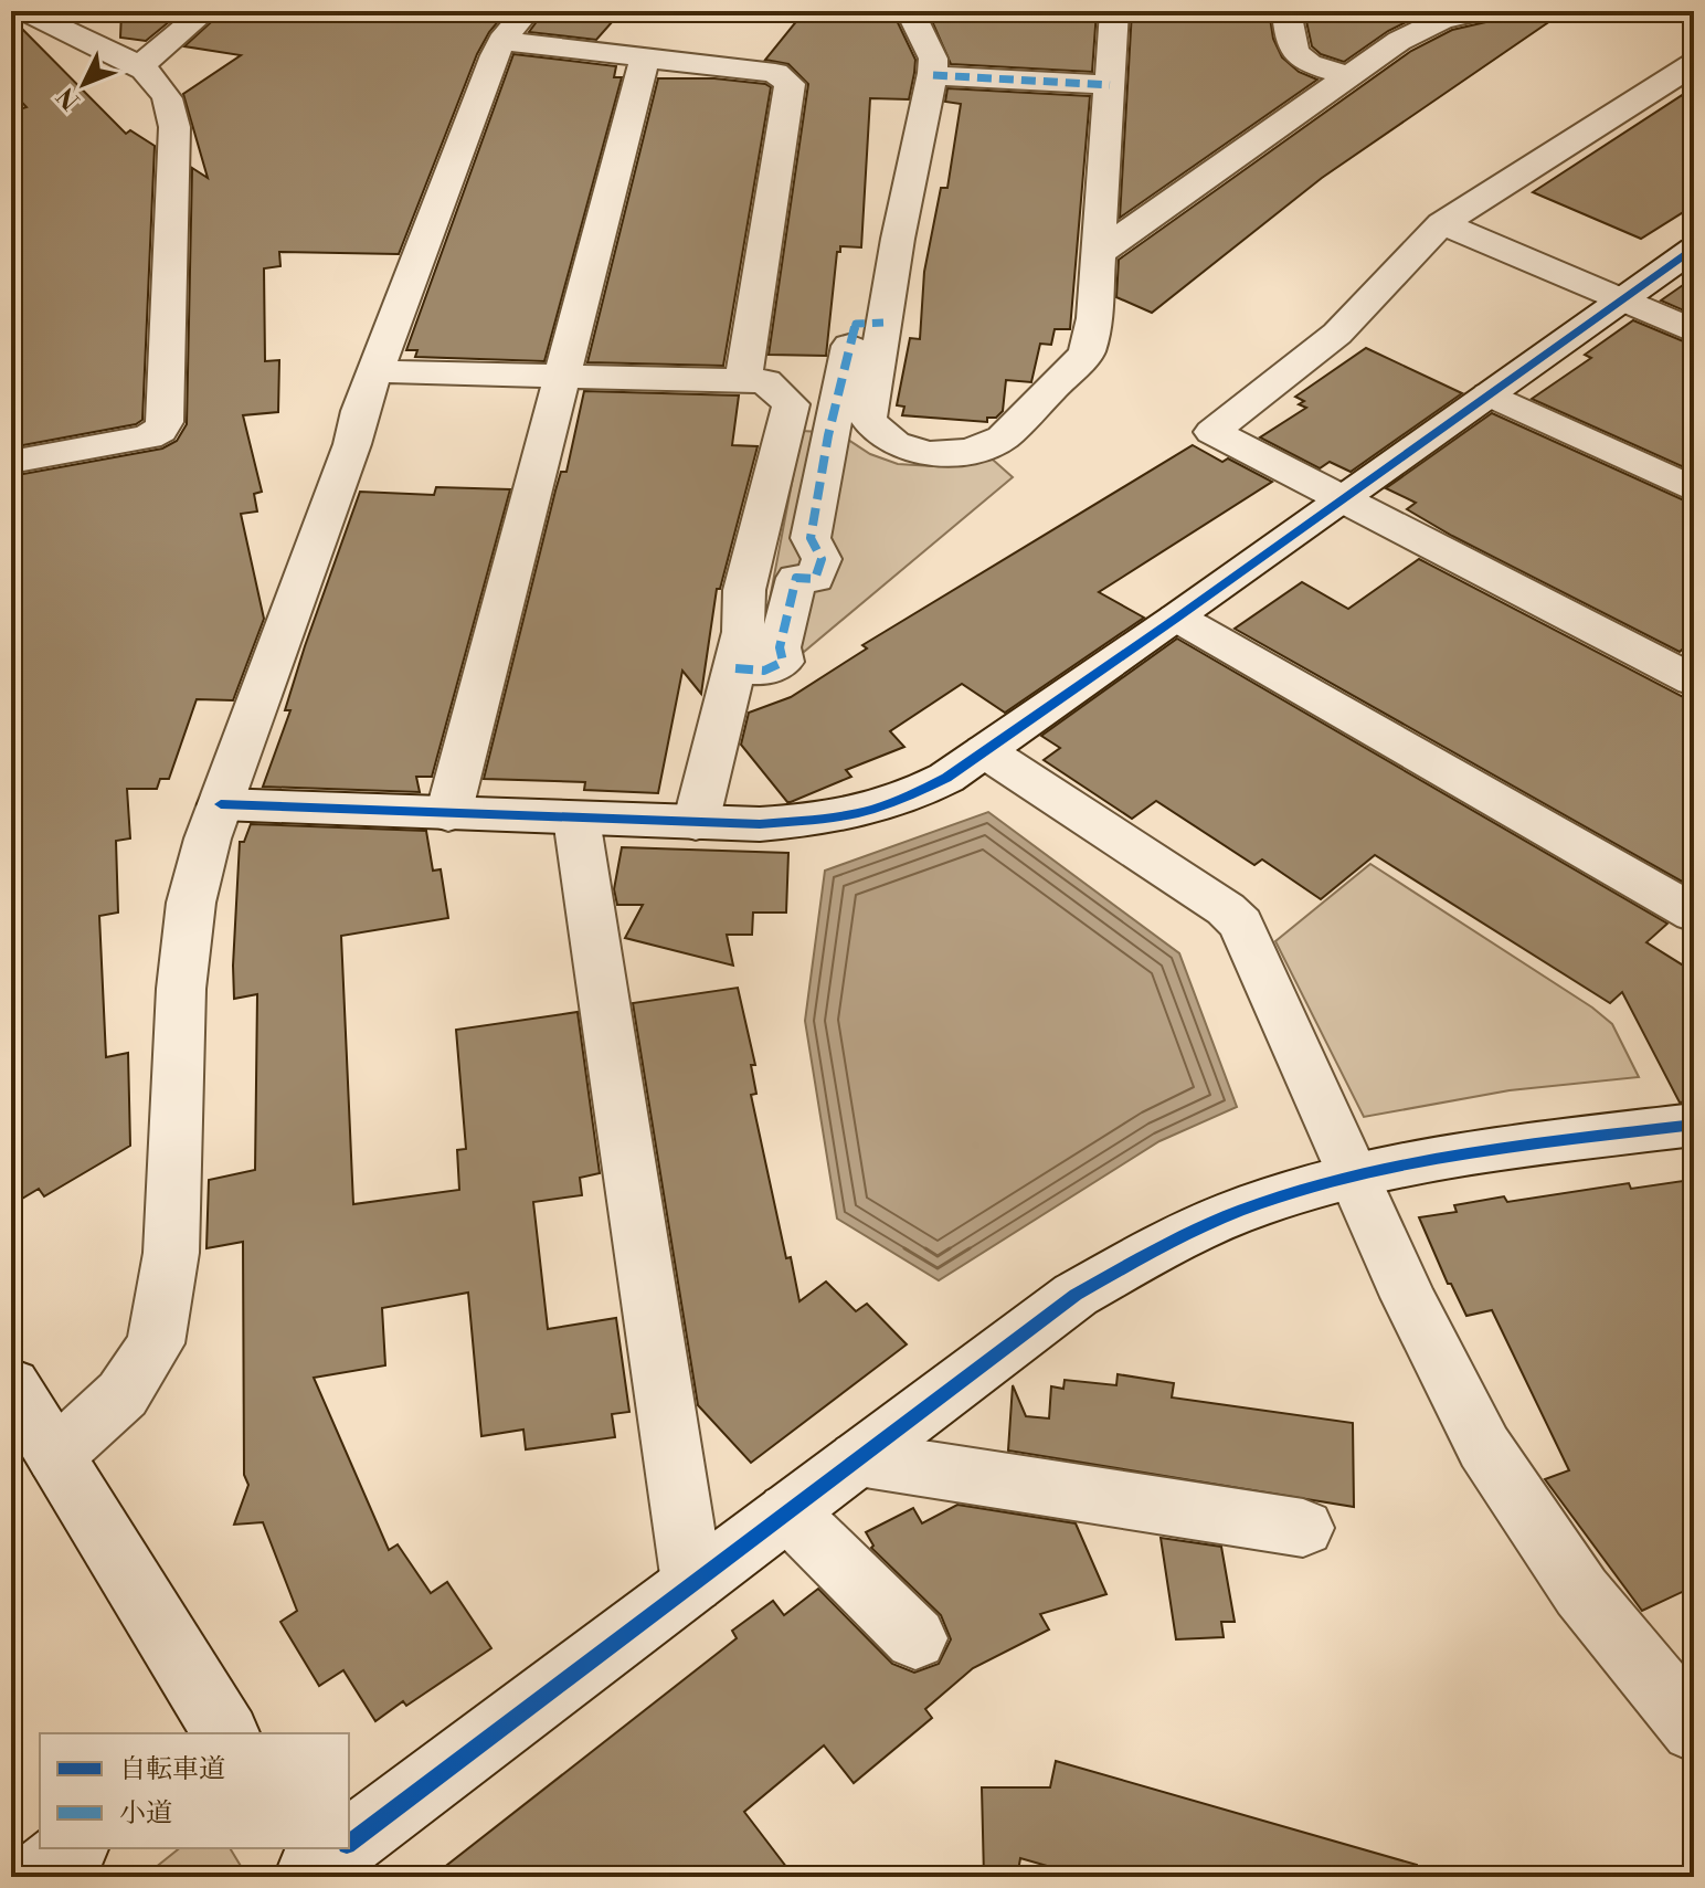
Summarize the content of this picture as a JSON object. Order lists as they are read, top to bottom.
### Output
{
  "legend": ["自転車道", "小道"],
  "north": "bottom left"
}
